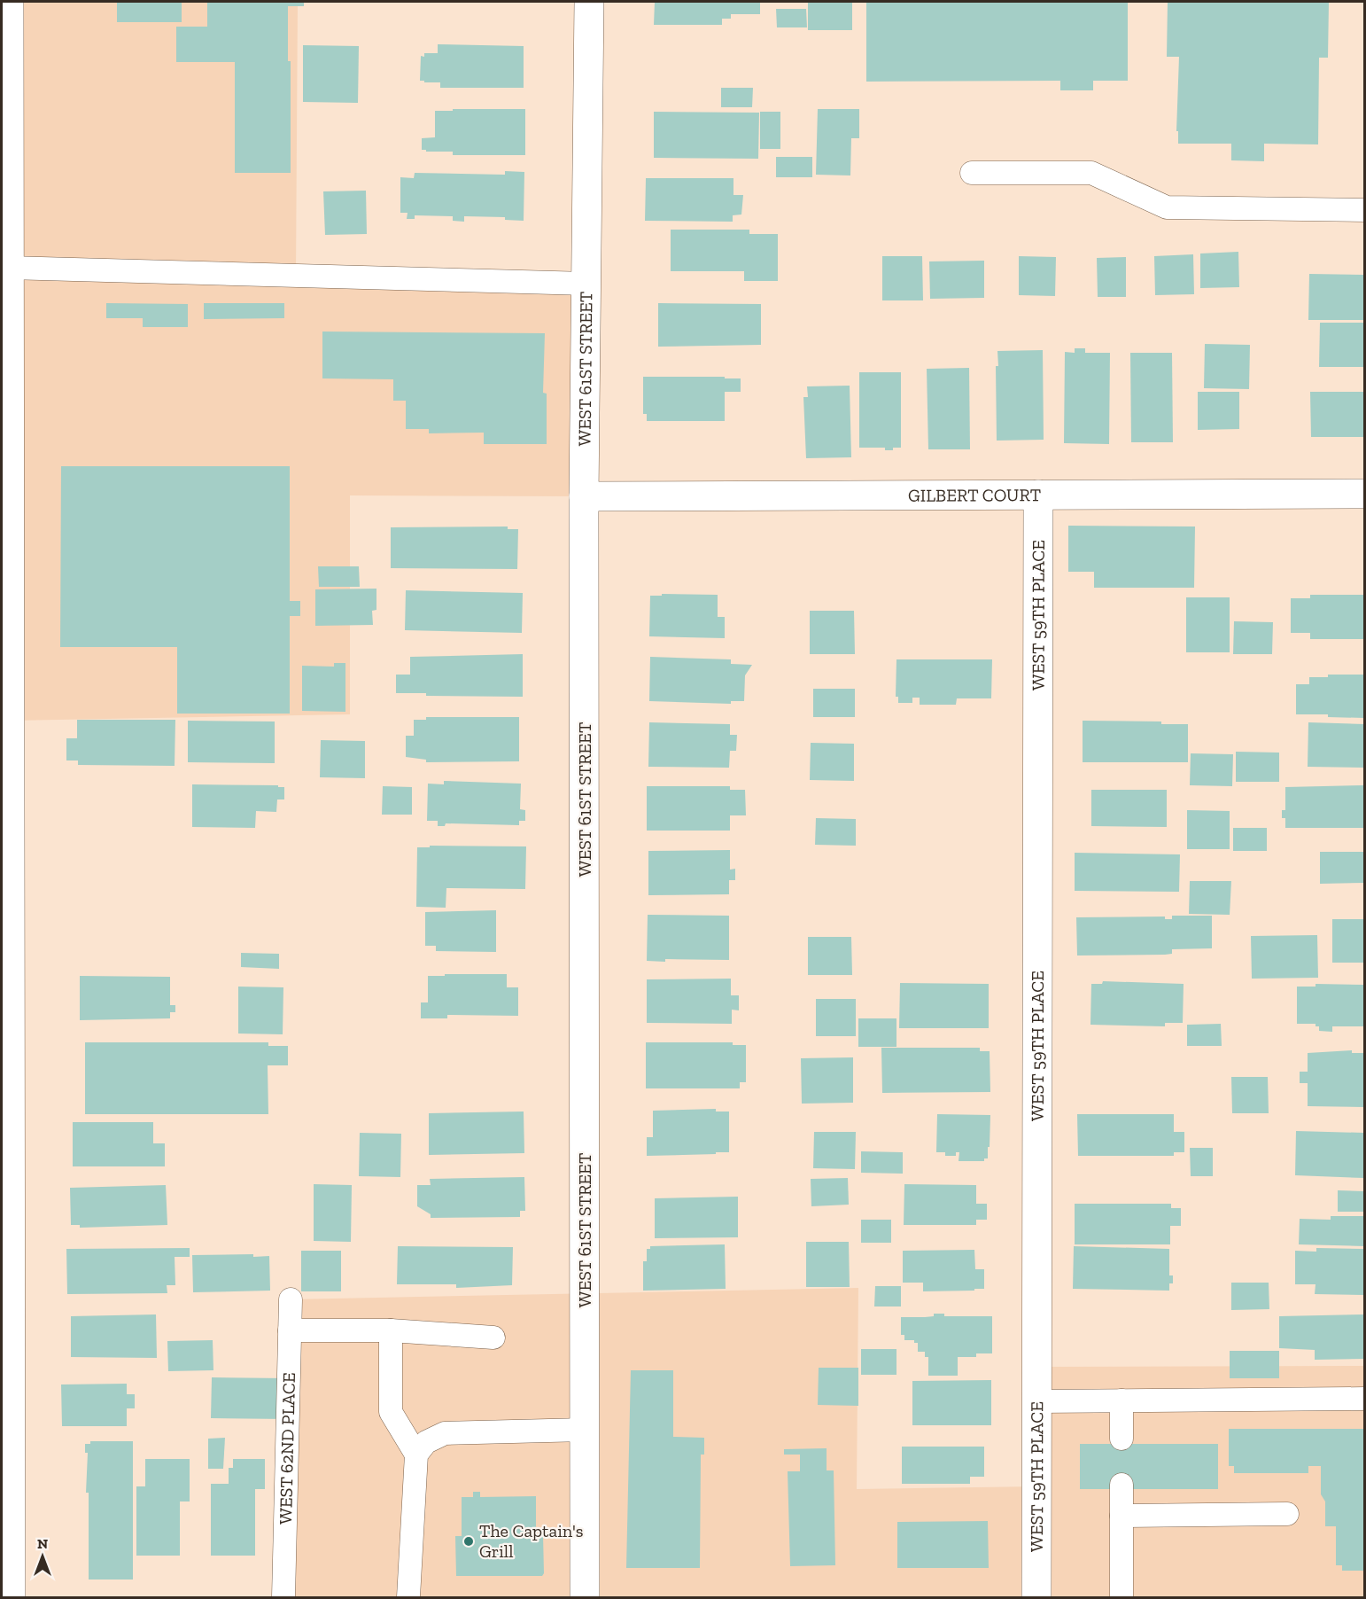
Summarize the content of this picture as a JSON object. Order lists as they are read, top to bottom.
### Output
{
  "streets": {
    "street": ["WEST 61ST STREET", "GILBERT COURT", "WEST 59TH PLACE"],
    "lane": ["WEST 62ND PLACE"]
  },
  "crossings": [
    ["WEST 61ST STREET", "GILBERT COURT"],
    ["GILBERT COURT", "WEST 59TH PLACE"]
  ],
  "places": ["The Captain's Grill"],
  "north": "top"
}
